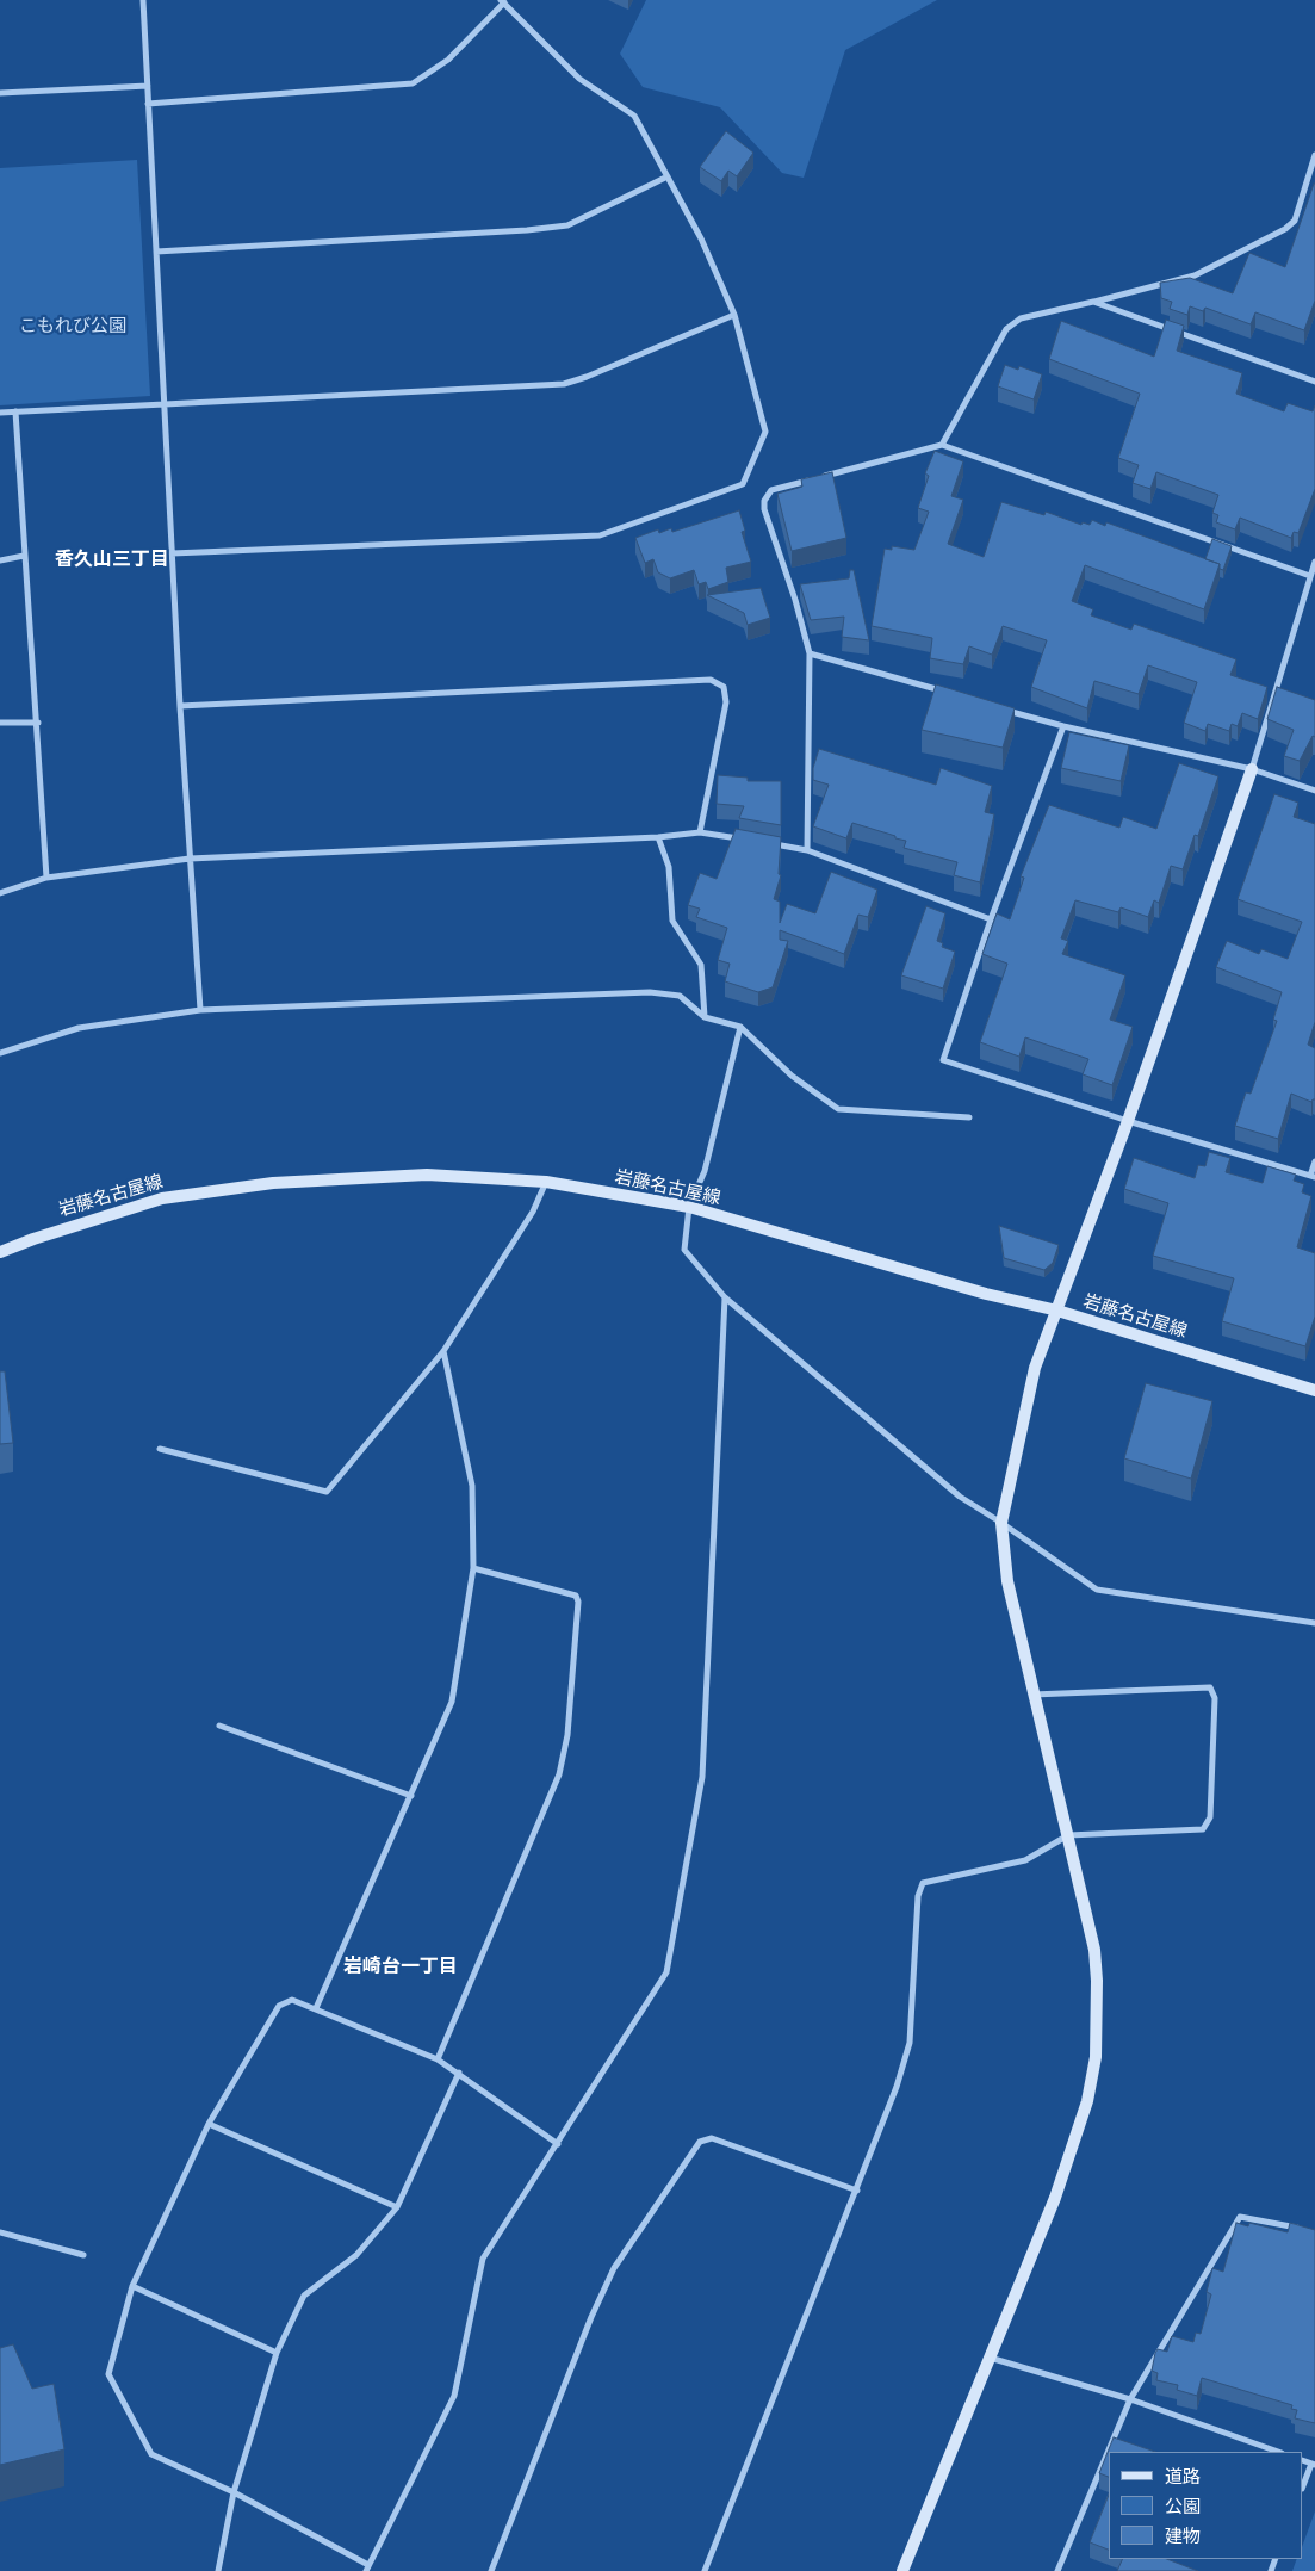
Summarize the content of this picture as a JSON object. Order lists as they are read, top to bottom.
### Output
{
  "streets": {
    "street": ["岩藤名古屋線"]
  },
  "districts": ["香久山三丁目", "岩崎台一丁目"],
  "parks": ["こもれび公園"],
  "legend": ["道路", "公園", "建物"]
}
